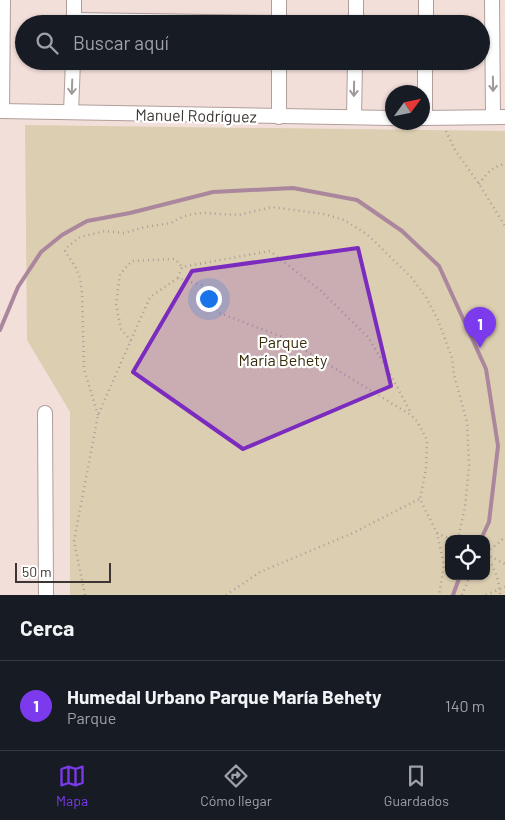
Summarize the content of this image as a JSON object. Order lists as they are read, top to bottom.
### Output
{
  "streets": {
    "street": ["Manuel Rodríguez"]
  },
  "parks": ["Parque María Behety"],
  "scale_bar": "50 m",
  "north": "top right",
  "page": {
    "search": "Buscar aquí",
    "pins": "1",
    "scale": "50 m",
    "heading": "Cerca",
    "list": [
      {
        "mark": "1",
        "name": "Humedal Urbano Parque María Behety",
        "note": "Parque",
        "value": "140 m"
      }
    ],
    "nav": ["Mapa", "Cómo llegar", "Guardados"]
  }
}
